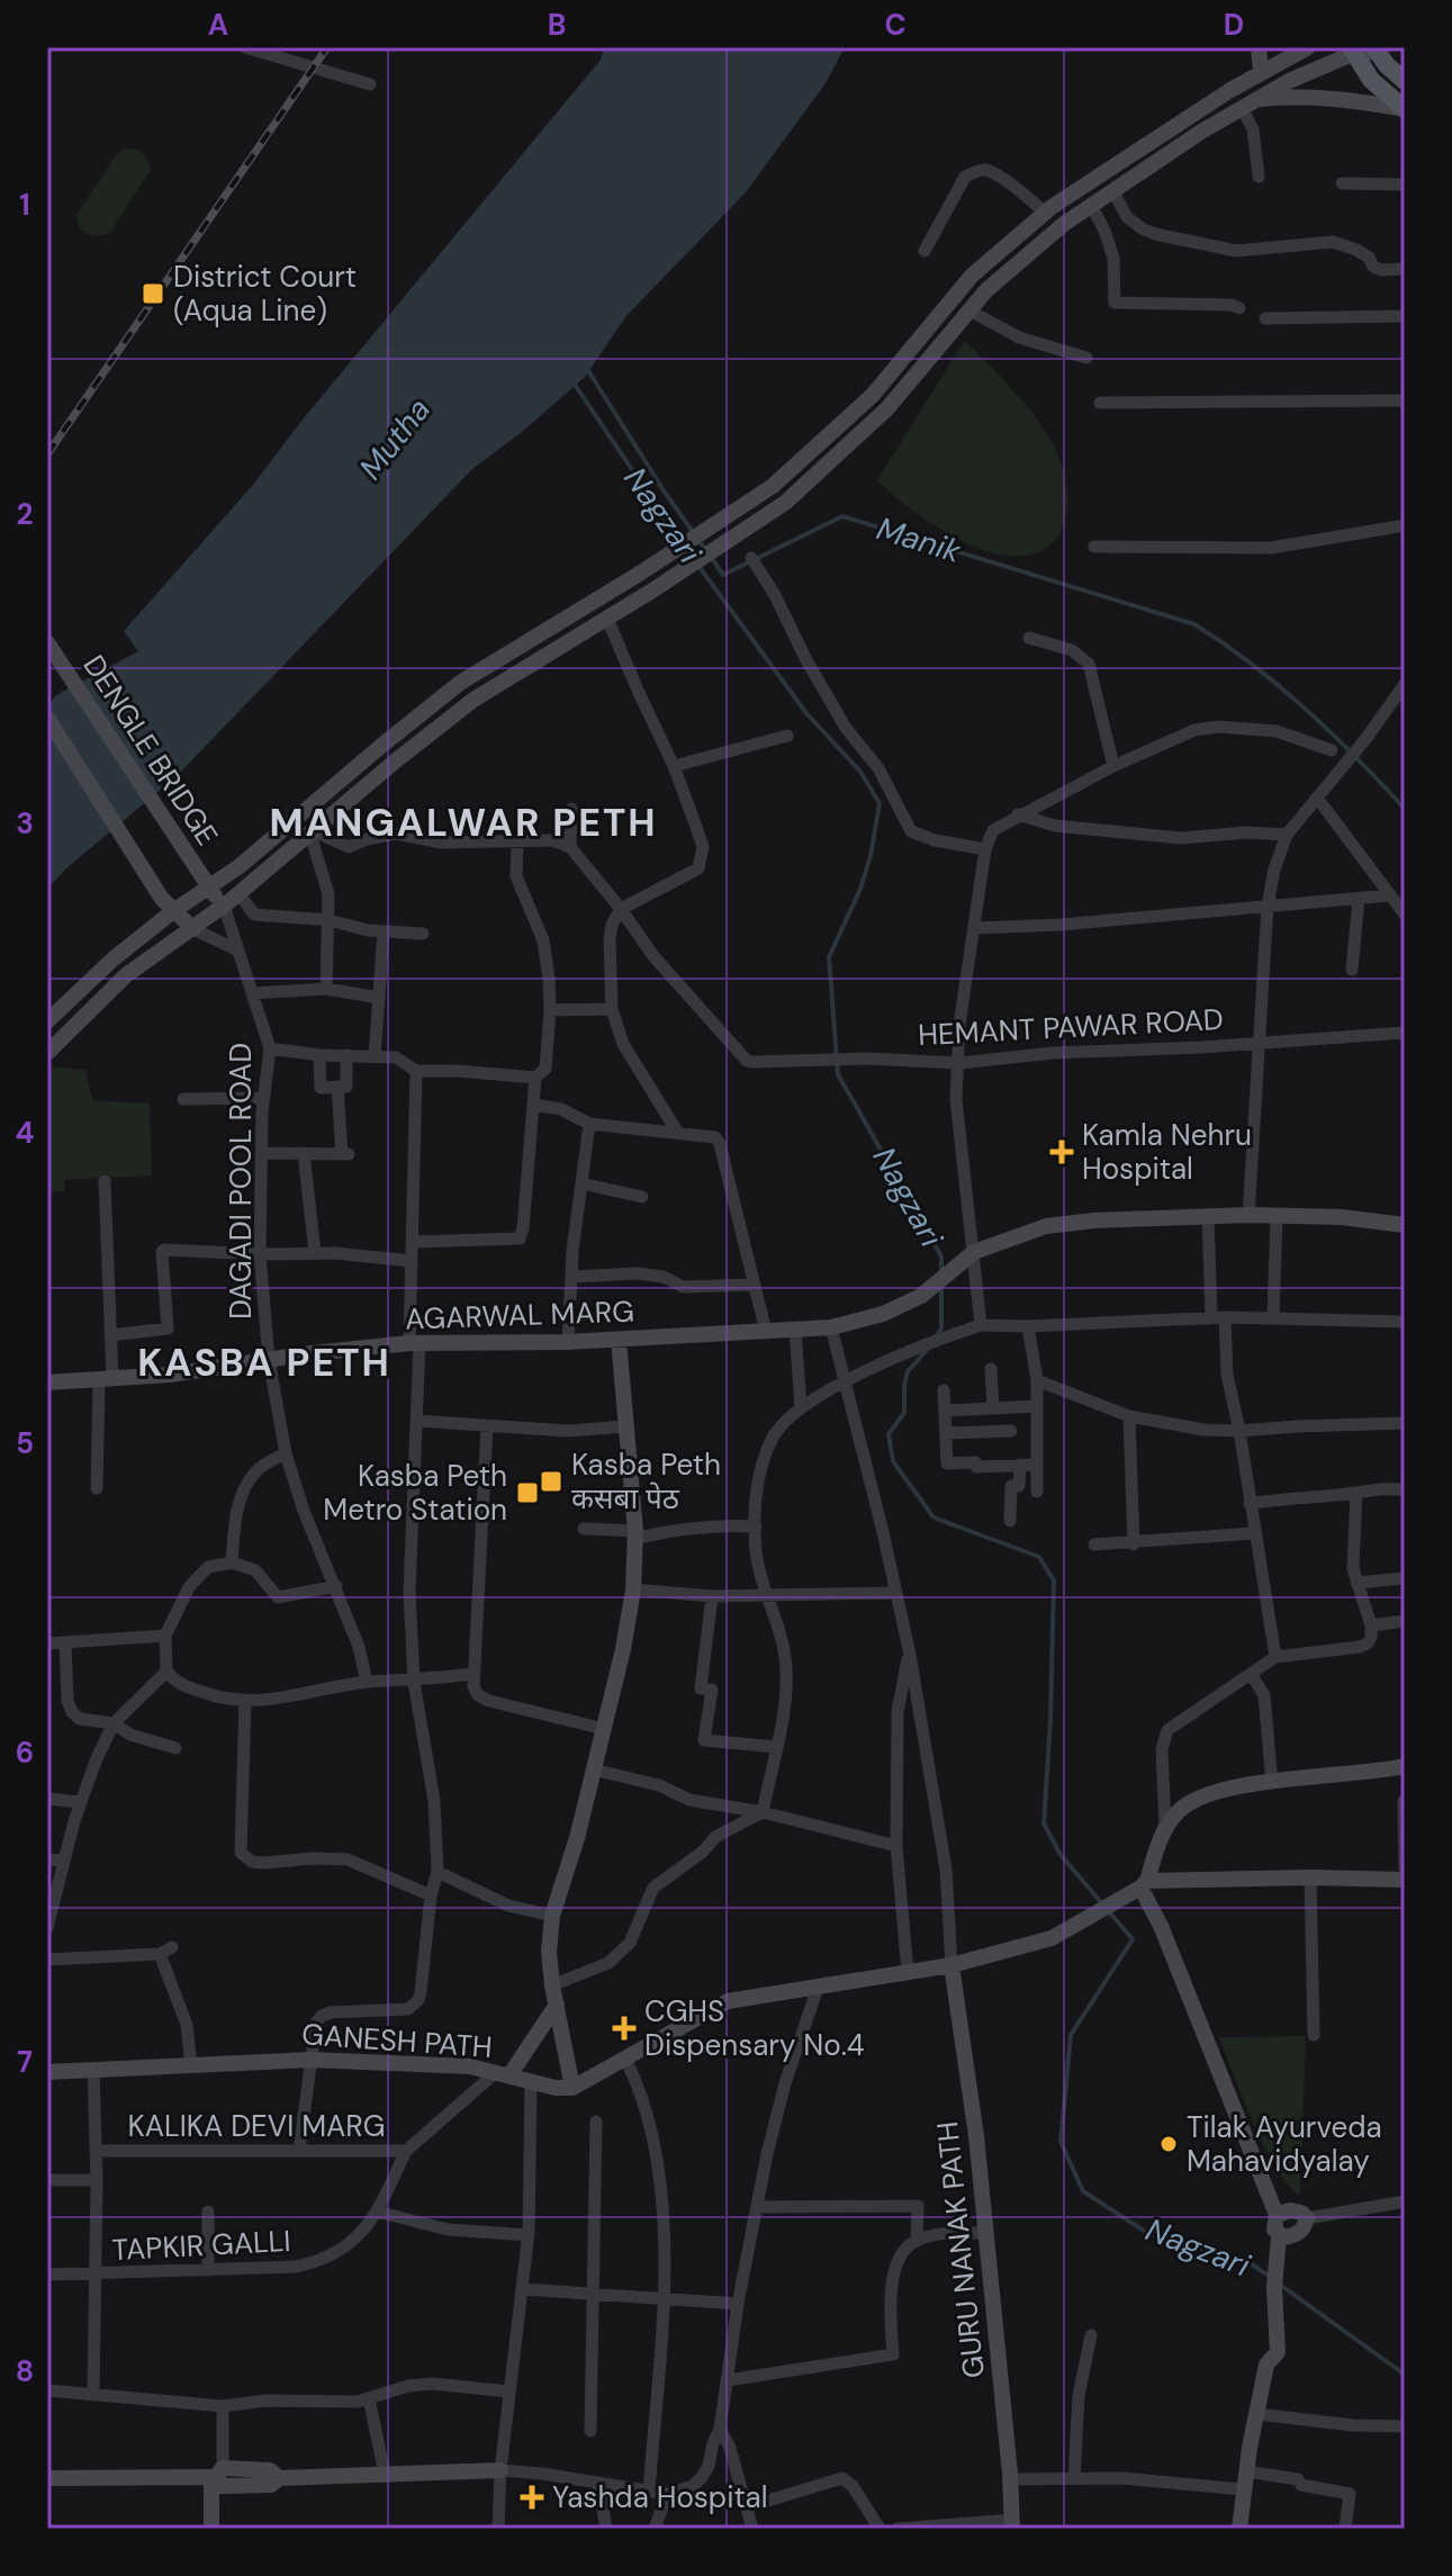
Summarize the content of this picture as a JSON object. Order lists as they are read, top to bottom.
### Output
{
  "streets": {
    "street": [
      "DENGLE BRIDGE",
      "HEMANT PAWAR ROAD",
      "DAGADI POOL ROAD",
      "AGARWAL MARG",
      "GANESH PATH",
      "KALIKA DEVI MARG",
      "TAPKIR GALLI",
      "GURU NANAK PATH"
    ]
  },
  "crossings": [
    ["DENGLE BRIDGE", "DAGADI POOL ROAD"],
    ["DAGADI POOL ROAD", "AGARWAL MARG"],
    ["GANESH PATH", "KALIKA DEVI MARG"],
    ["KALIKA DEVI MARG", "TAPKIR GALLI"]
  ],
  "districts": ["MANGALWAR PETH", "KASBA PETH"],
  "water": ["Mutha", "Nagzari", "Manik"],
  "places": {
    "transit": ["District Court (Aqua Line)", "Kasba Peth कसबा पेठ", "Kasba Peth Metro Station"],
    "health": ["Kamla Nehru Hospital", "CGHS Dispensary No.4", "Yashda Hospital"],
    "other": ["Tilak Ayurveda Mahavidyalay"]
  },
  "grid": {
    "columns": [
      "A",
      "B",
      "C",
      "D"
    ],
    "rows": [
      "1",
      "2",
      "3",
      "4",
      "5",
      "6",
      "7",
      "8"
    ]
  }
}
